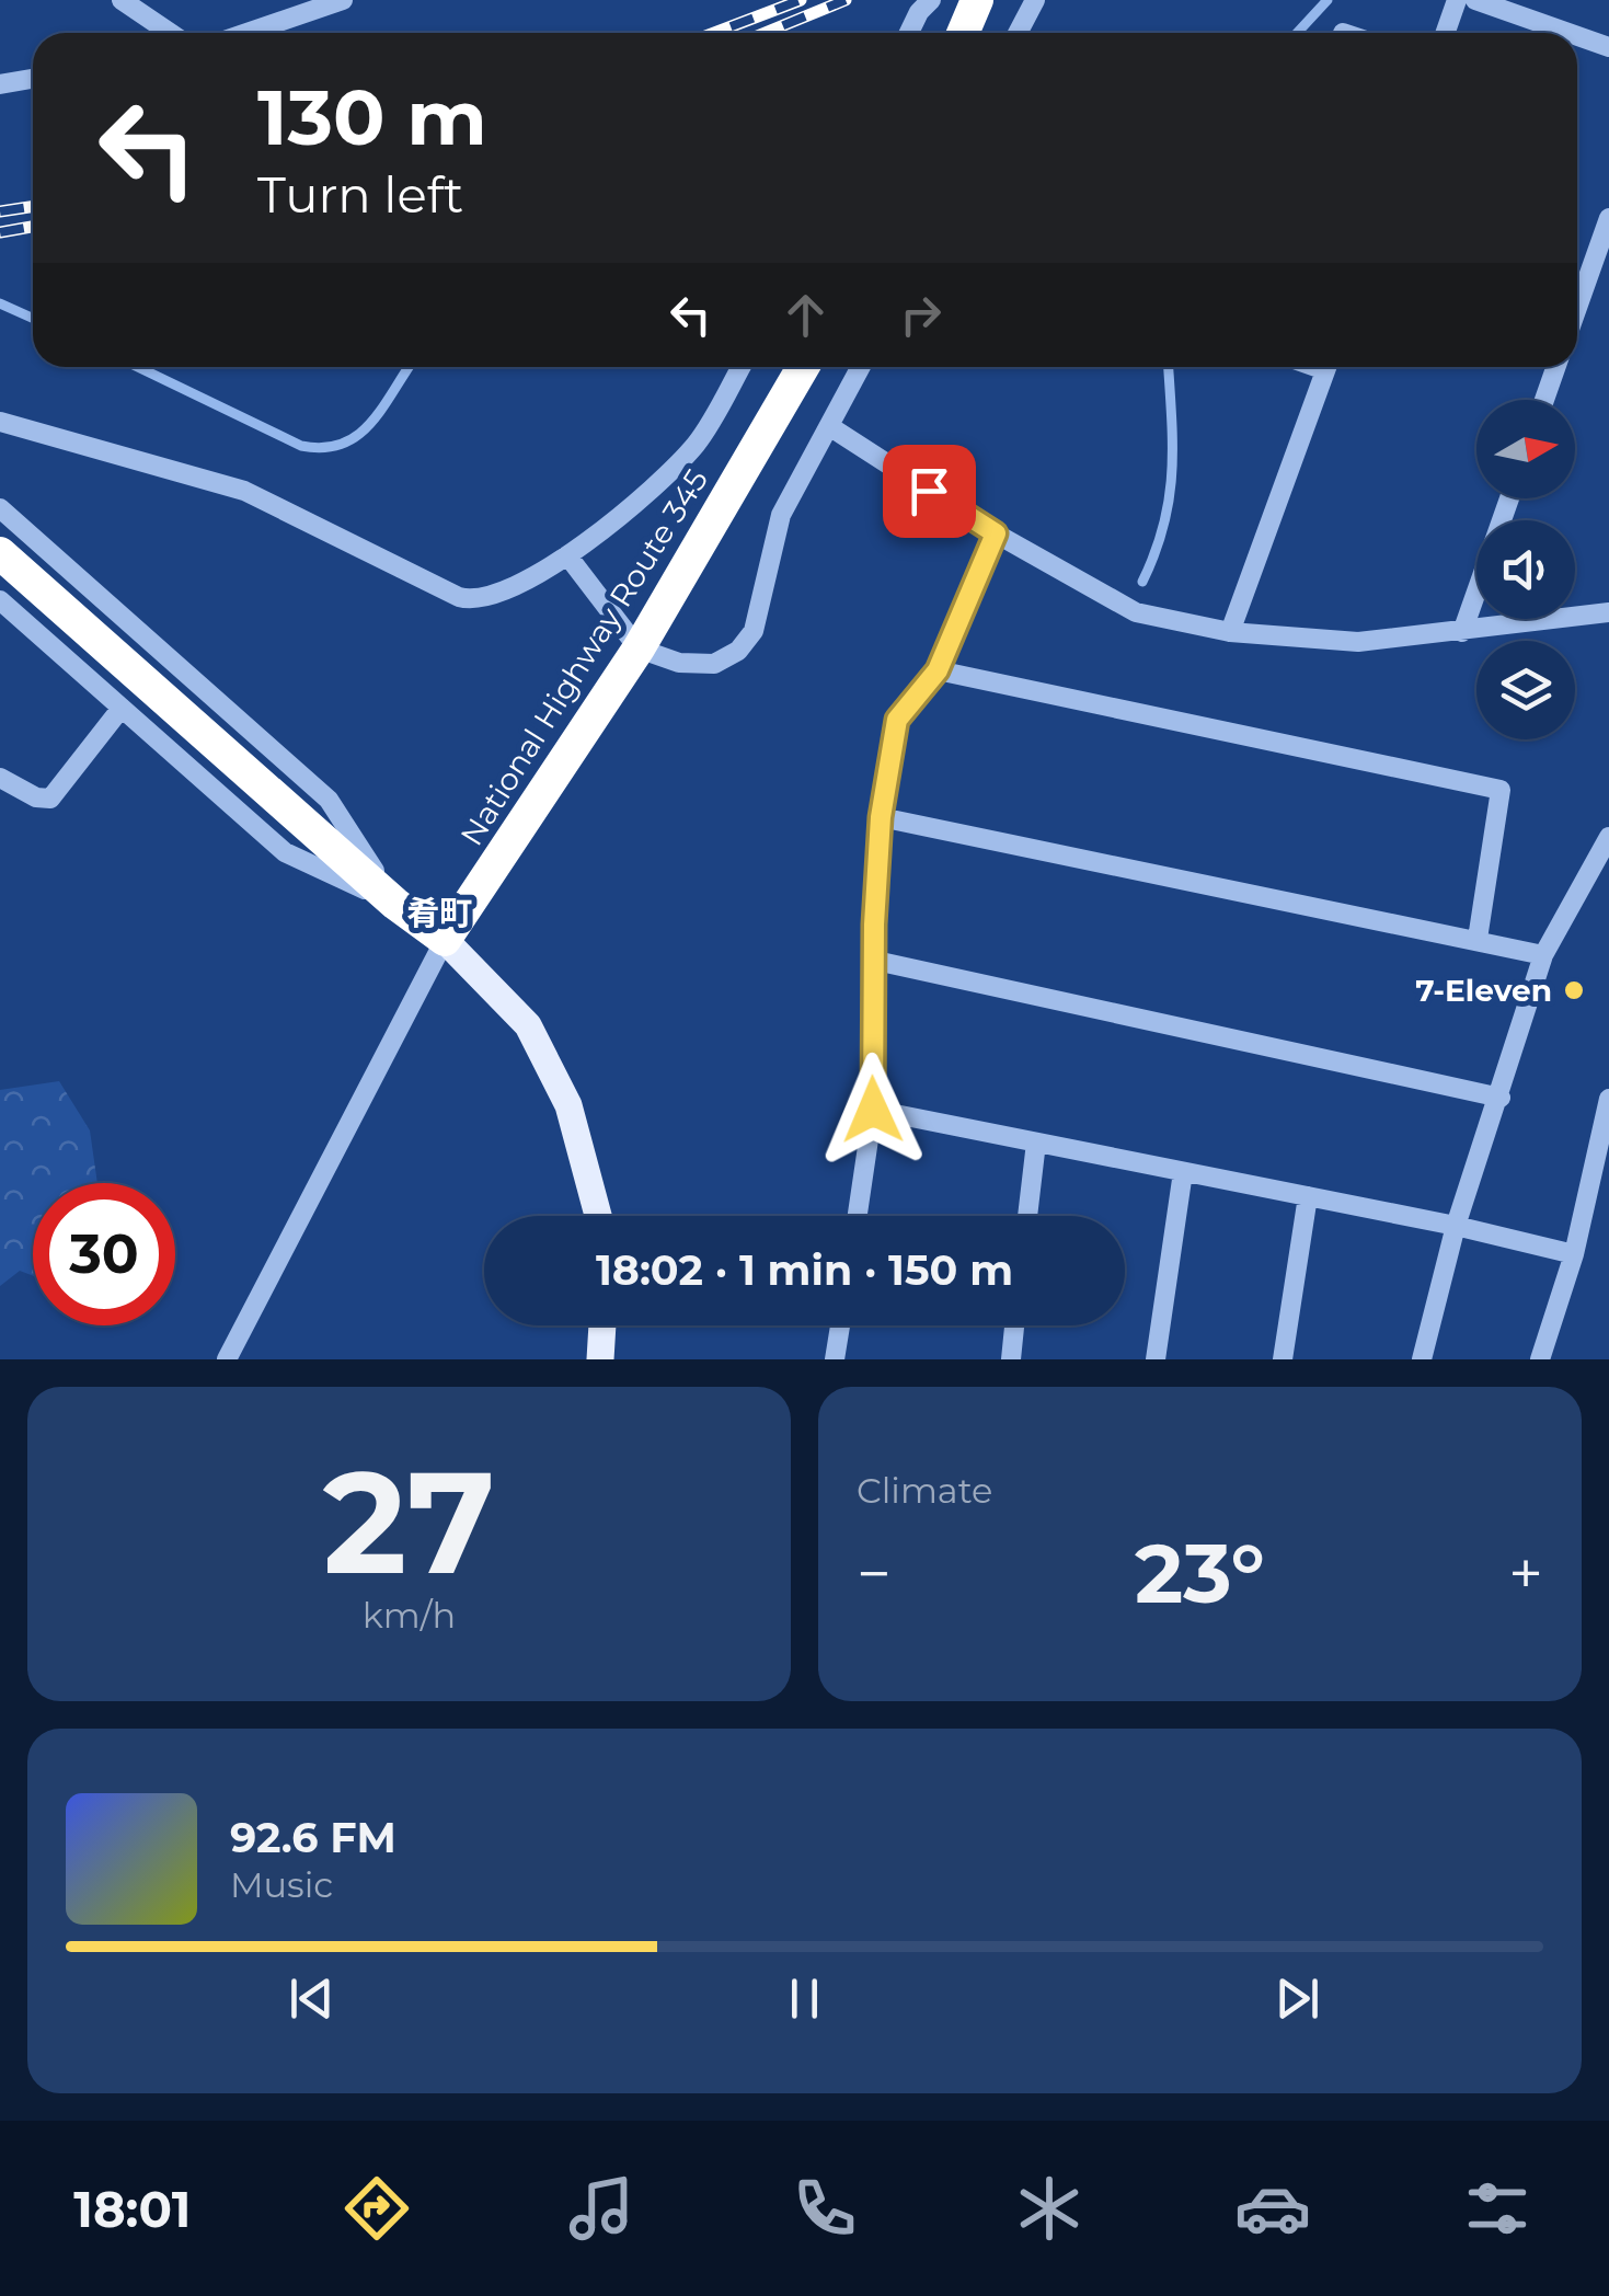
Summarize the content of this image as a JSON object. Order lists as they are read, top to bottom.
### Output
{
  "streets": {
    "highway": ["National Highway Route 345"]
  },
  "districts": ["肴町"],
  "places": ["7-Eleven"],
  "north": "right",
  "page": {
    "turn": ["130 m", "Turn left"],
    "limit": "30",
    "trip": "18:02 · 1 min · 150 m",
    "tile": [
      ["27", "km/h"],
      "Climate"
    ],
    "heat": ["−", "23°", "+"],
    "song": ["92.6 FM", "Music"],
    "tabs": "18:01"
  }
}
